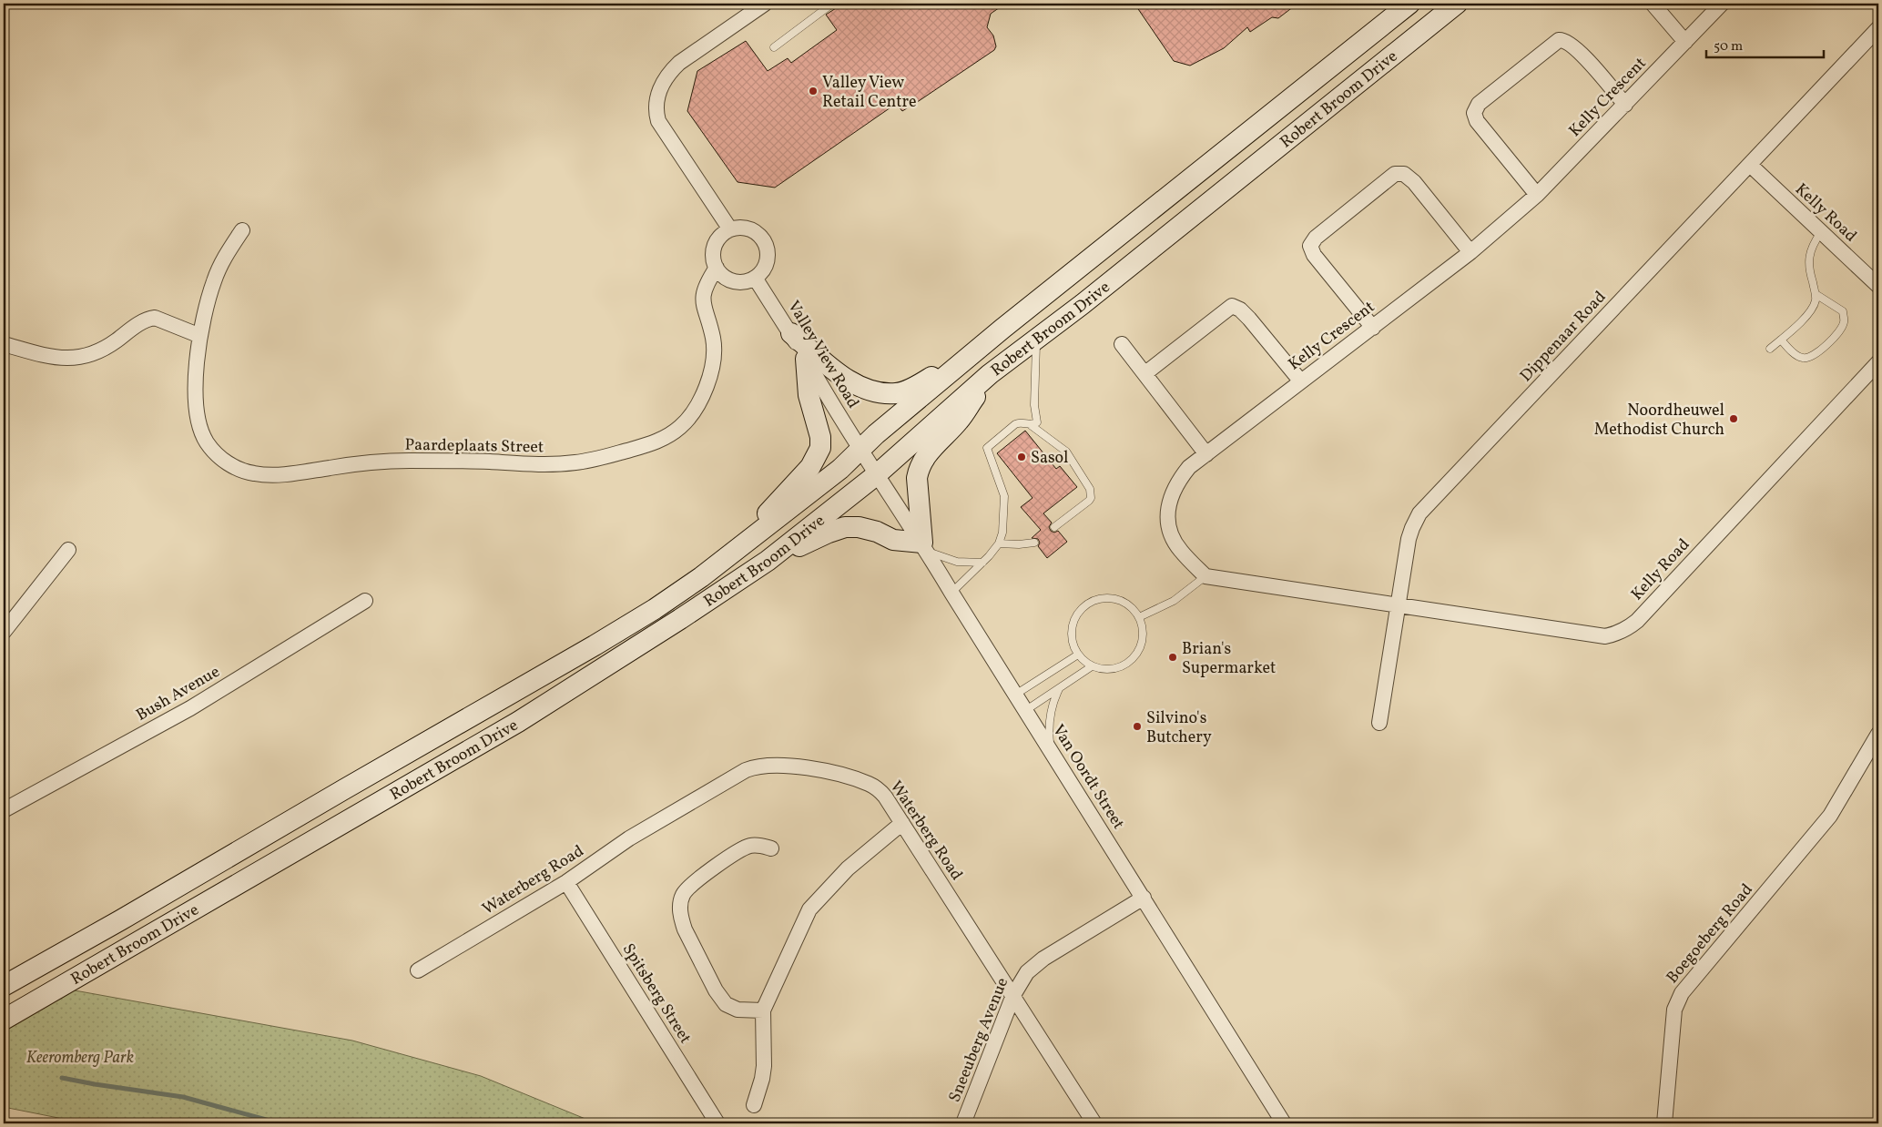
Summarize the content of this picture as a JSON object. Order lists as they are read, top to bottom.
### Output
{
  "streets": {
    "street": [
      "Kelly Crescent",
      "Robert Broom Drive",
      "Kelly Road",
      "Dippenaar Road",
      "Valley View Road",
      "Paardeplaats Street",
      "Bush Avenue",
      "Van Oordt Street",
      "Waterberg Road",
      "Boegoeberg Road",
      "Spitsberg Street",
      "Sneeuberg Avenue"
    ]
  },
  "crossings": [
    ["Robert Broom Drive", "Valley View Road"],
    ["Robert Broom Drive", "Van Oordt Street"],
    ["Kelly Road", "Dippenaar Road"],
    ["Valley View Road", "Paardeplaats Street"],
    ["Valley View Road", "Van Oordt Street"],
    ["Van Oordt Street", "Sneeuberg Avenue"],
    ["Waterberg Road", "Spitsberg Street"],
    ["Waterberg Road", "Sneeuberg Avenue"]
  ],
  "parks": ["Keeromberg Park"],
  "places": [
    "Valley View Retail Centre",
    "Noordheuwel Methodist Church",
    "Sasol",
    "Brian's Supermarket",
    "Silvino's Butchery"
  ],
  "scale_bar": "50 m"
}
